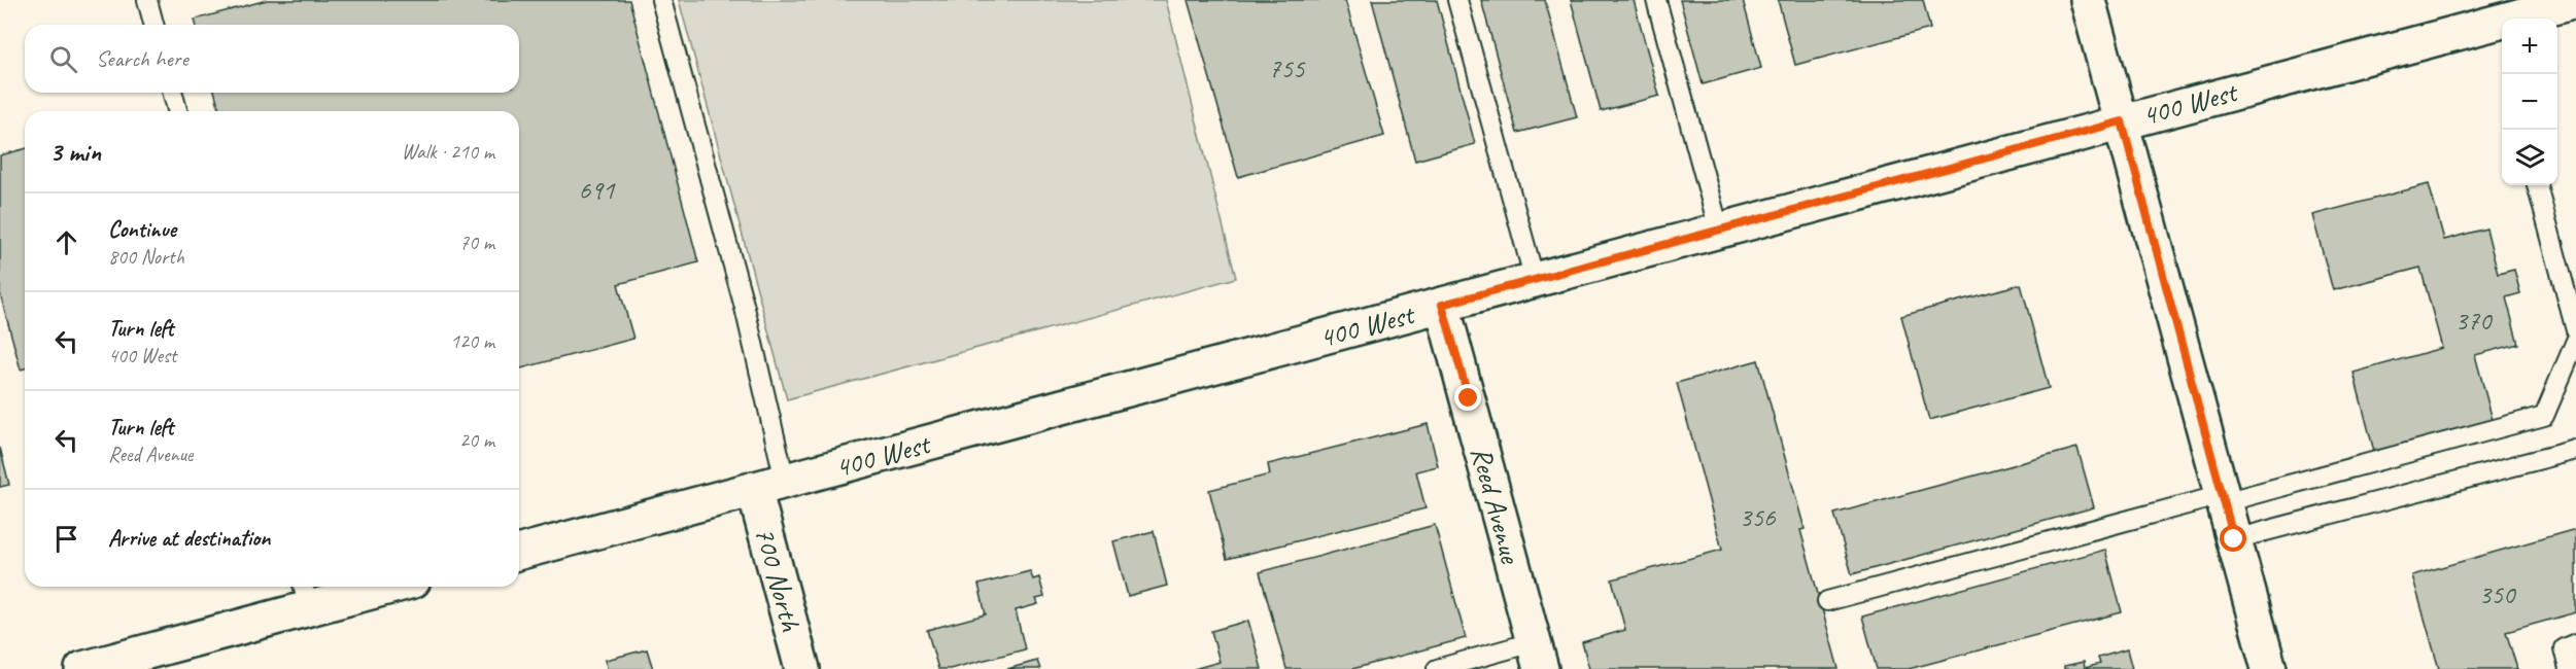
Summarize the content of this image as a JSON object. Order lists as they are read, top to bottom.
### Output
{
  "streets": {
    "street": ["400 West", "Reed Avenue", "700 North"]
  },
  "crossings": [
    ["400 West", "Reed Avenue"],
    ["400 West", "700 North"]
  ],
  "house_numbers": [
    "755",
    "691",
    "370",
    "356",
    "350"
  ],
  "page": {
    "map_buttons": ["+", "−"],
    "search": "Search here",
    "heading": ["3 min", "Walk · 210 m"],
    "list": [
      ["Continue", "800 North", "70 m"],
      ["Turn left", "400 West", "120 m"],
      ["Turn left", "Reed Avenue", "20 m"],
      "Arrive at destination"
    ]
  }
}
